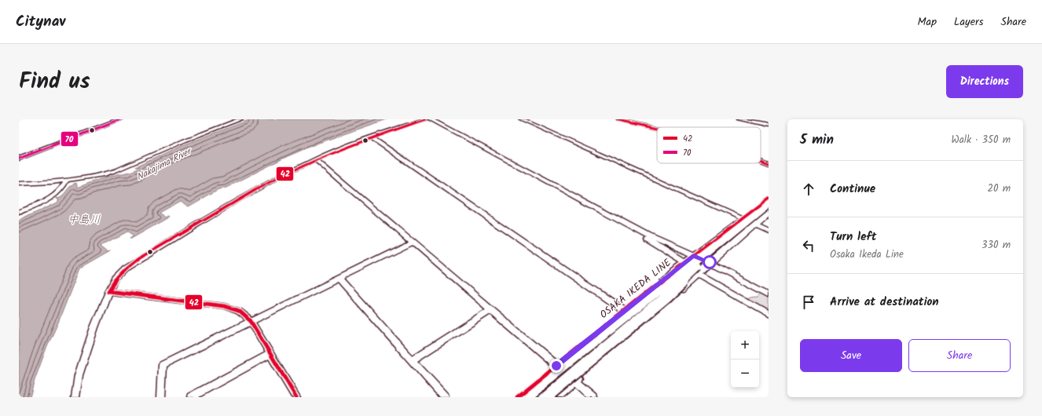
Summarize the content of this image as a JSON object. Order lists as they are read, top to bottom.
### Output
{
  "streets": {
    "main road": ["OSAKA IKEDA LINE"]
  },
  "water": ["Nakajima River", "中島川"],
  "lines": ["transit line 42", "transit line 70"],
  "legend": ["42", "70"],
  "page": {
    "header": "Citynav",
    "nav": ["Map", "Layers", "Share"],
    "title": "Find us",
    "buttons": [
      "Directions",
      ["Save", "Share"]
    ],
    "heading": ["5 min", "Walk · 350 m"],
    "list": [
      ["Continue", "20 m"],
      ["Turn left", "Osaka Ikeda Line", "330 m"],
      "Arrive at destination"
    ],
    "map_buttons": ["+", "−"]
  }
}
